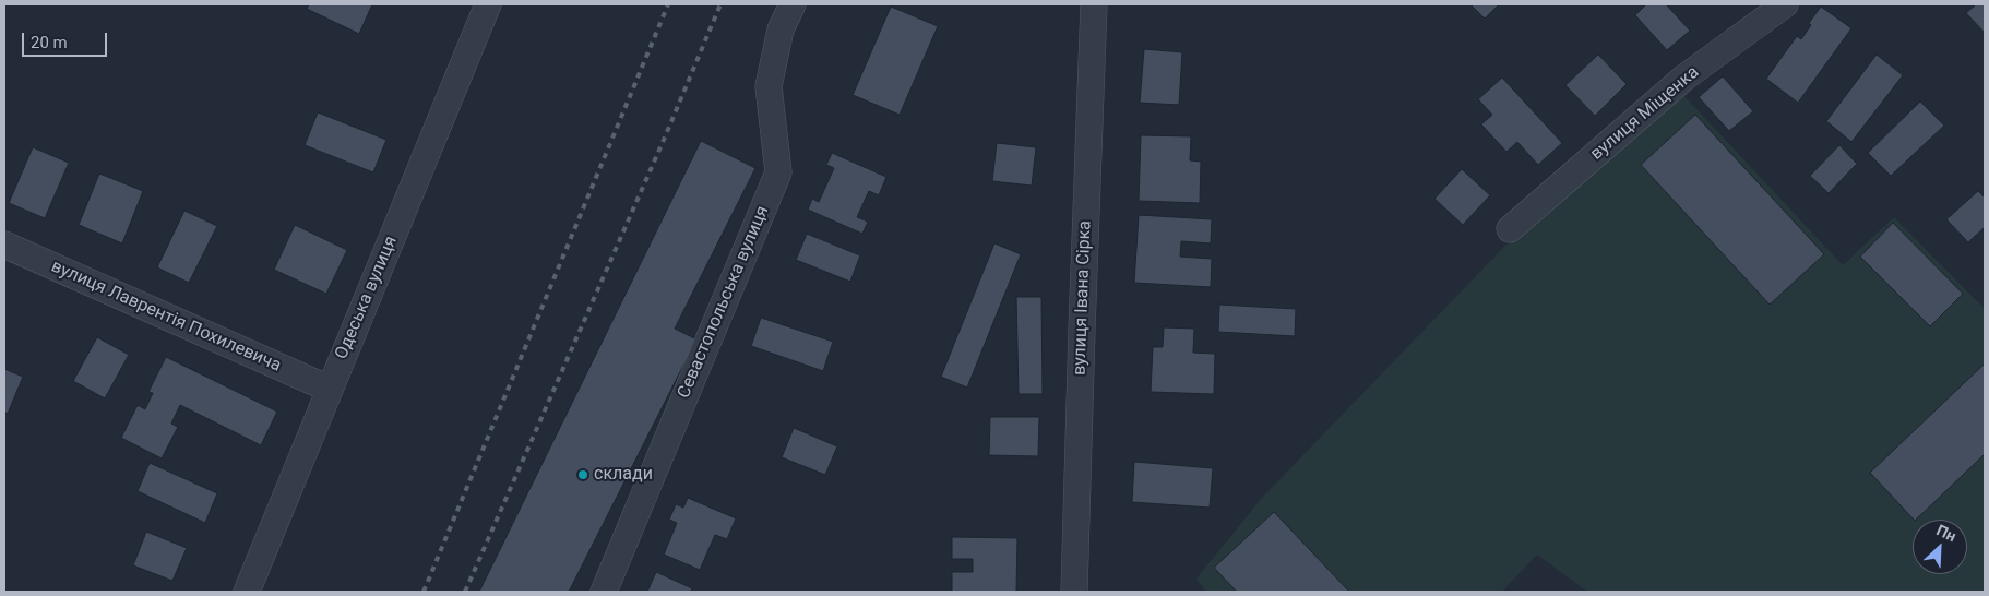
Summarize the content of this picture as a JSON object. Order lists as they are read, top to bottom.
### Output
{
  "streets": {
    "street": [
      "вулиця Міщенка",
      "Одеська вулиця",
      "вулиця Івана Сірка",
      "Севастопольська вулиця",
      "вулиця Лаврентія Похилевича"
    ]
  },
  "crossings": [
    ["Одеська вулиця", "вулиця Лаврентія Похилевича"]
  ],
  "places": ["склади"],
  "scale_bar": "20 m",
  "north": "top right"
}
